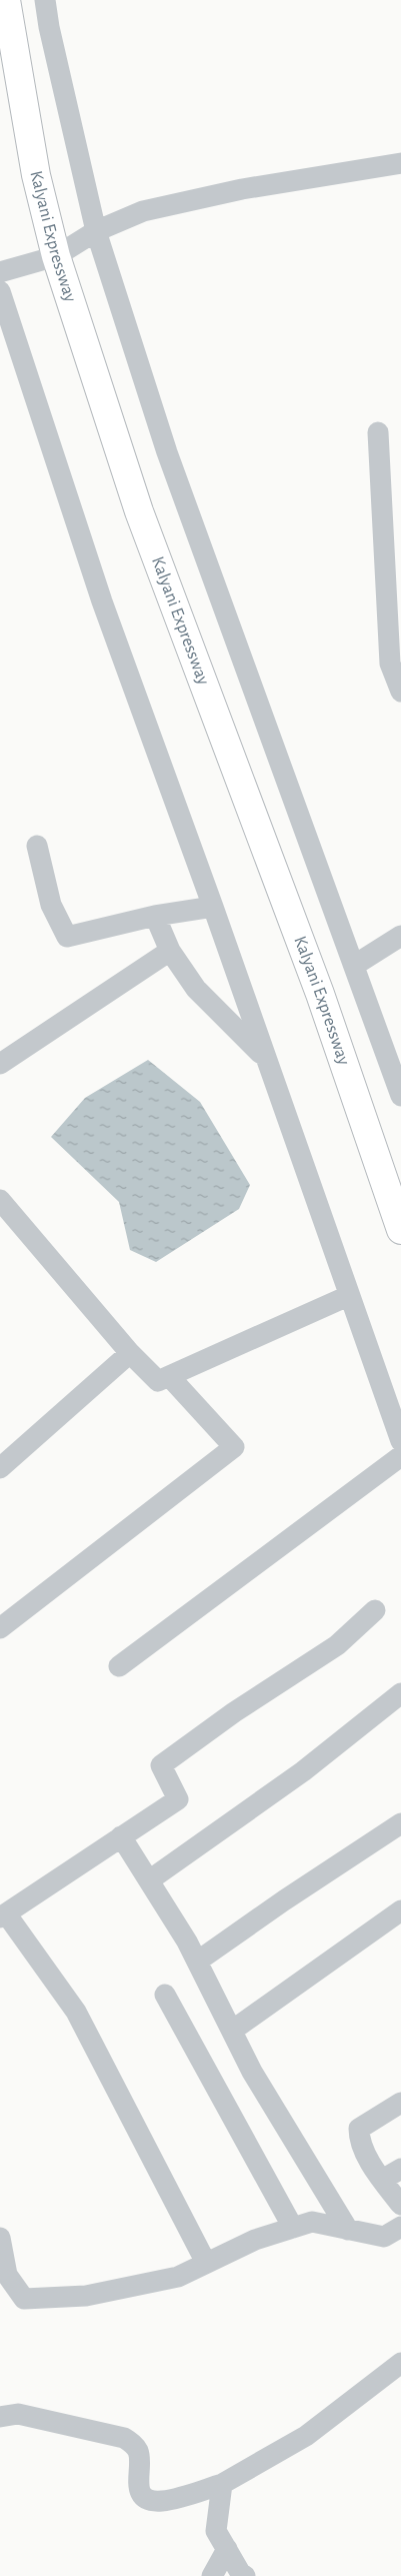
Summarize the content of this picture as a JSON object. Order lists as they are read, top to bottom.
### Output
{
  "streets": {
    "highway": ["Kalyani Expressway"]
  }
}
